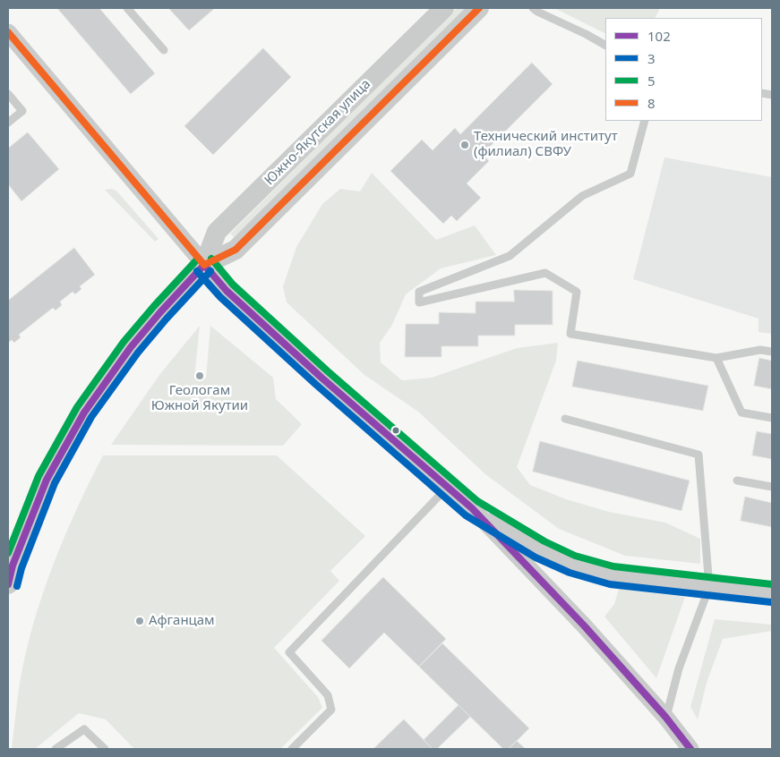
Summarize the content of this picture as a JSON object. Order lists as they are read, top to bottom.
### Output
{
  "streets": {
    "street": ["Южно-Якутская улица"]
  },
  "places": ["Технический институт (филиал) СВФУ", "Геологам Южной Якутии", "Афганцам"],
  "lines": [
    "transit line 8",
    "transit line 5",
    "transit line 102",
    "transit line 3"
  ],
  "legend": [
    "102",
    "3",
    "5",
    "8"
  ]
}
